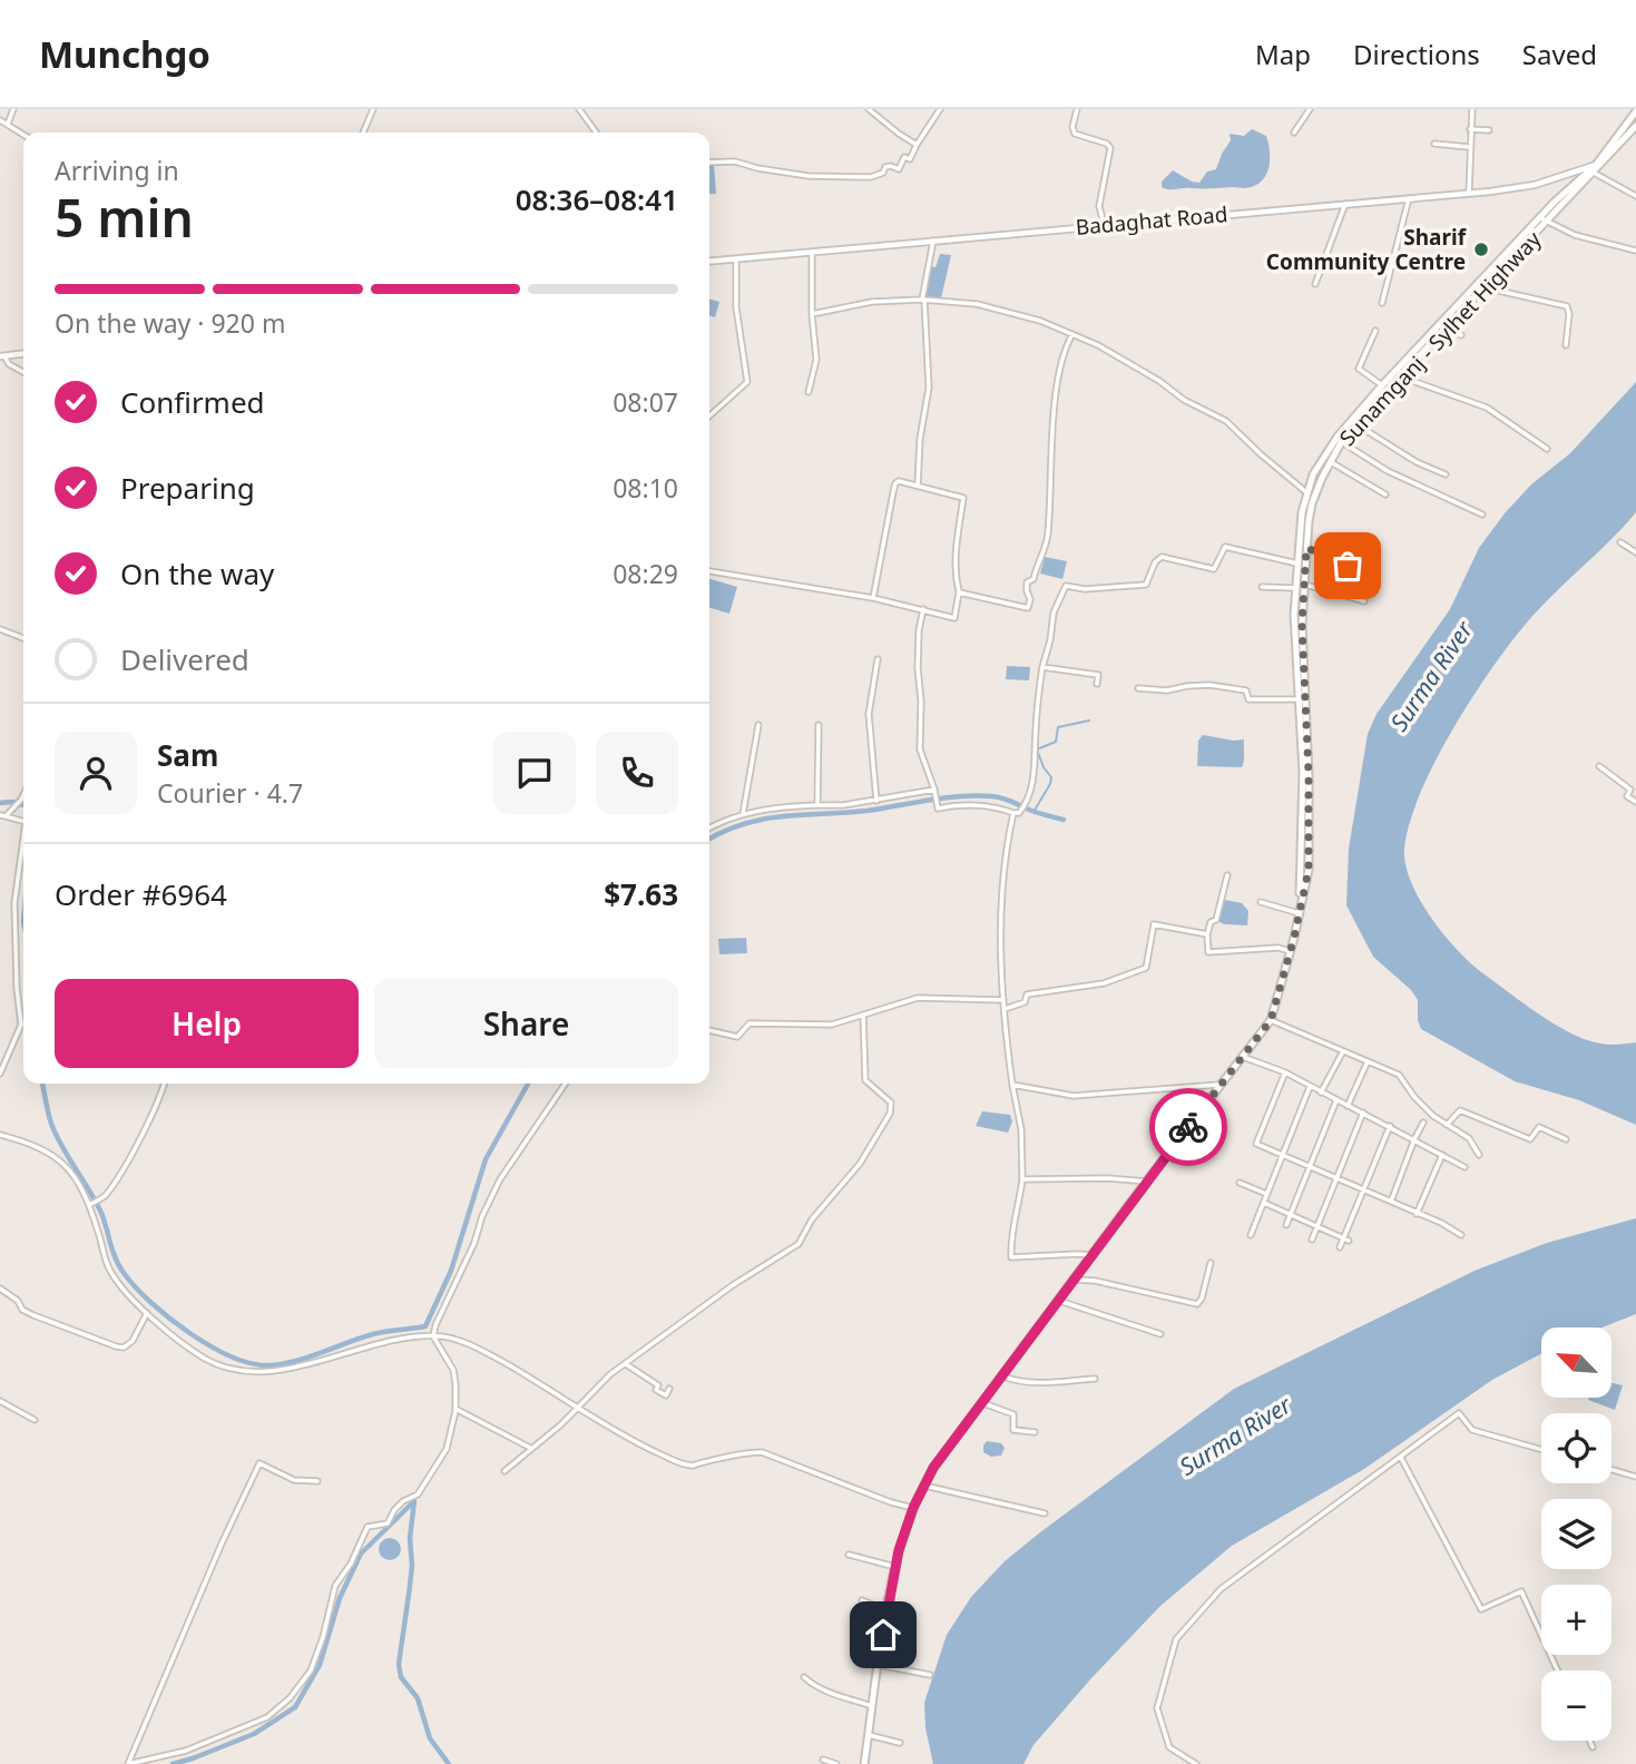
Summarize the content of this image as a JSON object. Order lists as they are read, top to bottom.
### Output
{
  "streets": {
    "main road": ["Badaghat Road", "Sunamganj - Sylhet Highway"]
  },
  "crossings": [
    ["Badaghat Road", "Sunamganj - Sylhet Highway"]
  ],
  "water": ["Surma River"],
  "places": ["Sharif Community Centre"],
  "north": "top left",
  "page": {
    "header": "Munchgo",
    "nav": ["Map", "Directions", "Saved"],
    "heading": ["5 min", "Arriving in", "08:36–08:41"],
    "panel": [
      "Sam",
      "Courier · 4.7",
      "Order #6964",
      "$7.63"
    ],
    "bar": "On the way · 920 m",
    "list": [
      ["Confirmed", "08:07"],
      ["Preparing", "08:10"],
      ["On the way", "08:29"],
      "Delivered"
    ],
    "buttons": ["Help", "Share"],
    "map_buttons": ["+", "−"]
  }
}
